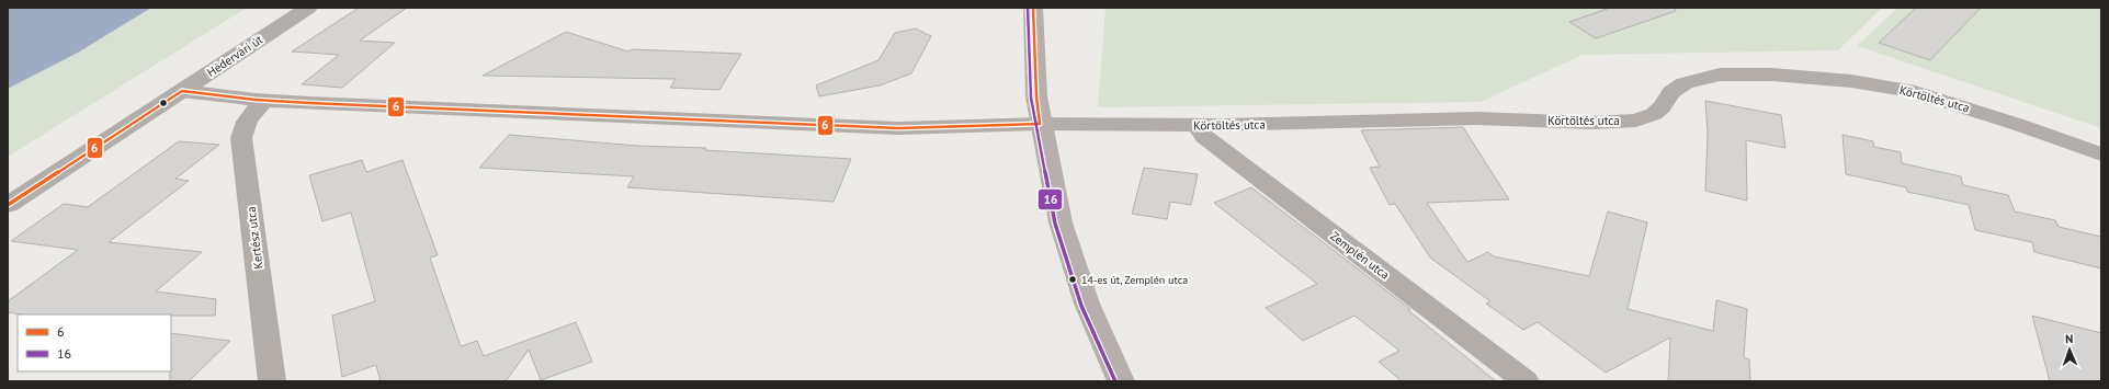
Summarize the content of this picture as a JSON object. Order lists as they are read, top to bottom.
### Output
{
  "streets": {
    "street": [
      "Hédervári út",
      "Körtöltés utca",
      "Kertész utca",
      "Zemplén utca"
    ]
  },
  "crossings": [
    ["Körtöltés utca", "Zemplén utca"]
  ],
  "places": ["14-es út, Zemplén utca"],
  "lines": ["transit line 6", "transit line 16"],
  "legend": ["6", "16"],
  "north": "top"
}
